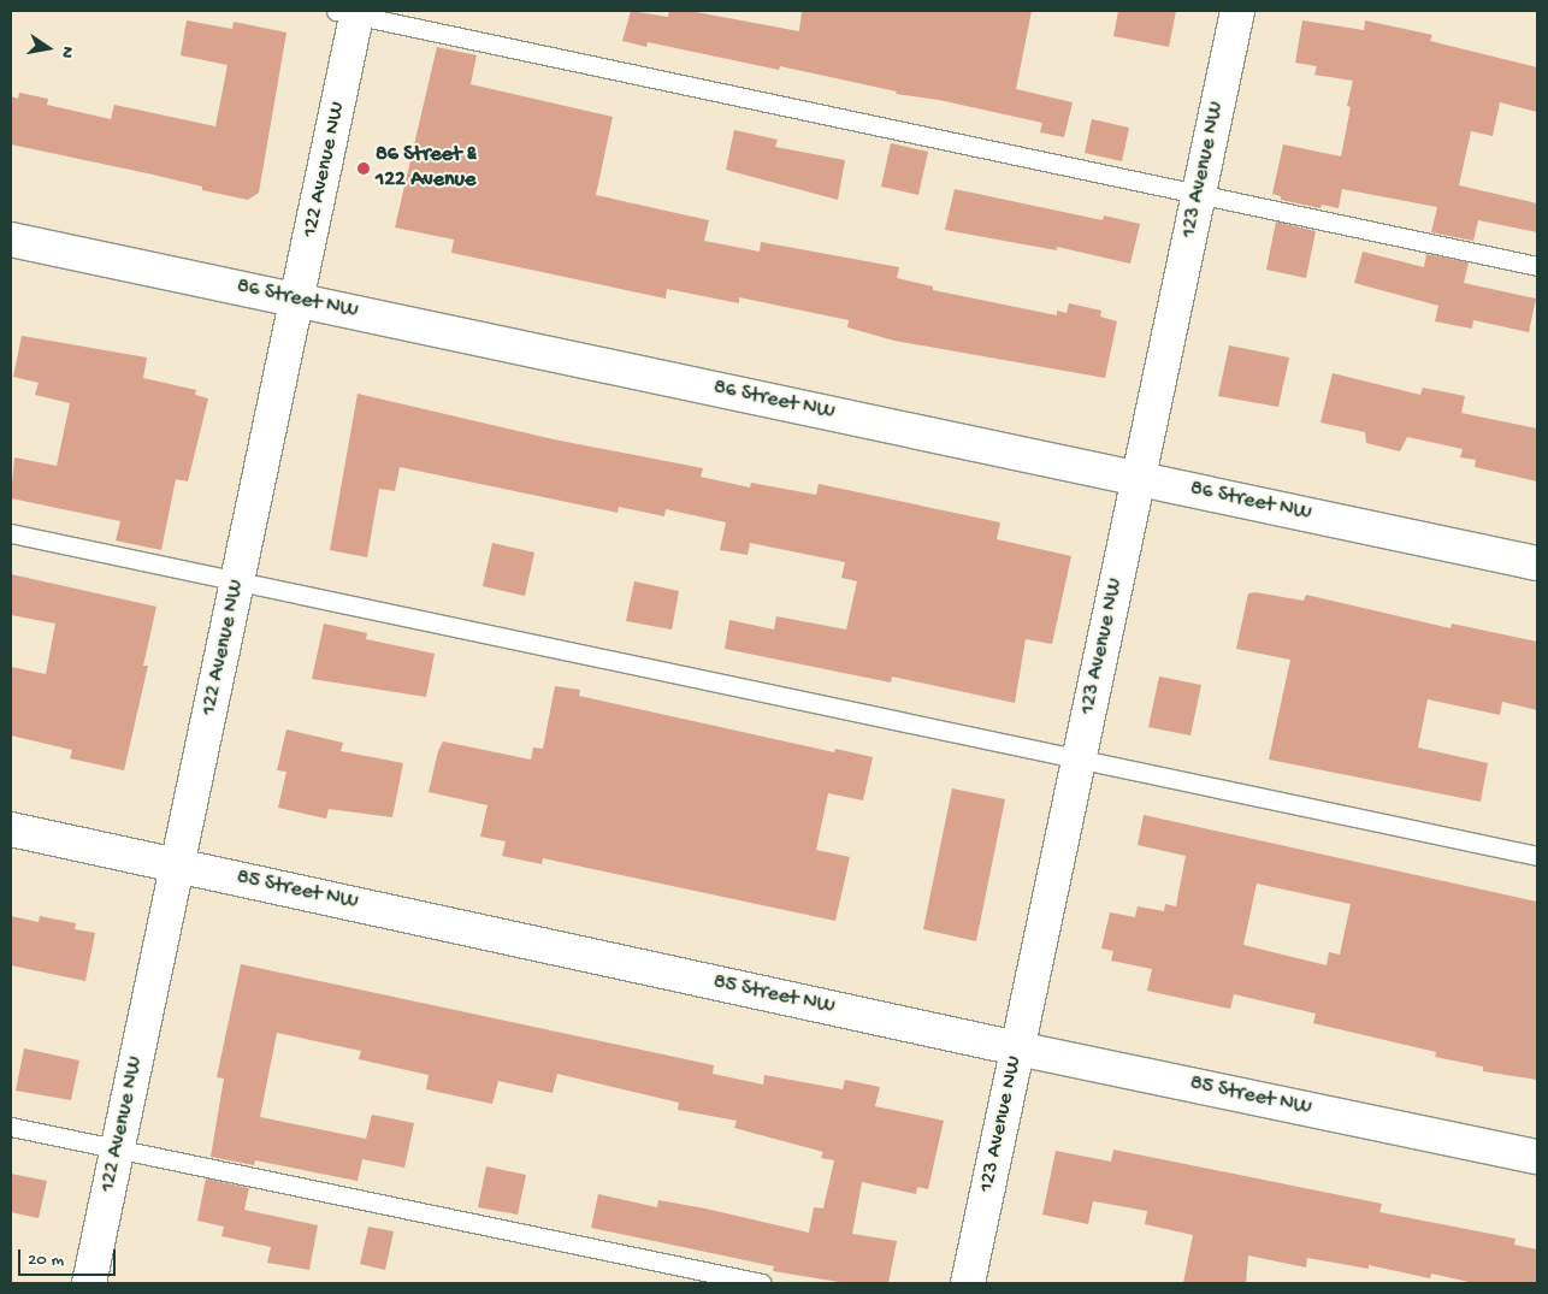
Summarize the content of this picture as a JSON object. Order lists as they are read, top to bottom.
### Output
{
  "streets": {
    "street": [
      "122 Avenue NW",
      "123 Avenue NW",
      "86 Street NW",
      "85 Street NW"
    ]
  },
  "crossings": [
    ["122 Avenue NW", "86 Street NW"],
    ["122 Avenue NW", "85 Street NW"],
    ["123 Avenue NW", "86 Street NW"],
    ["123 Avenue NW", "85 Street NW"]
  ],
  "places": ["86 Street & 122 Avenue"],
  "scale_bar": "20 m",
  "north": "right"
}
